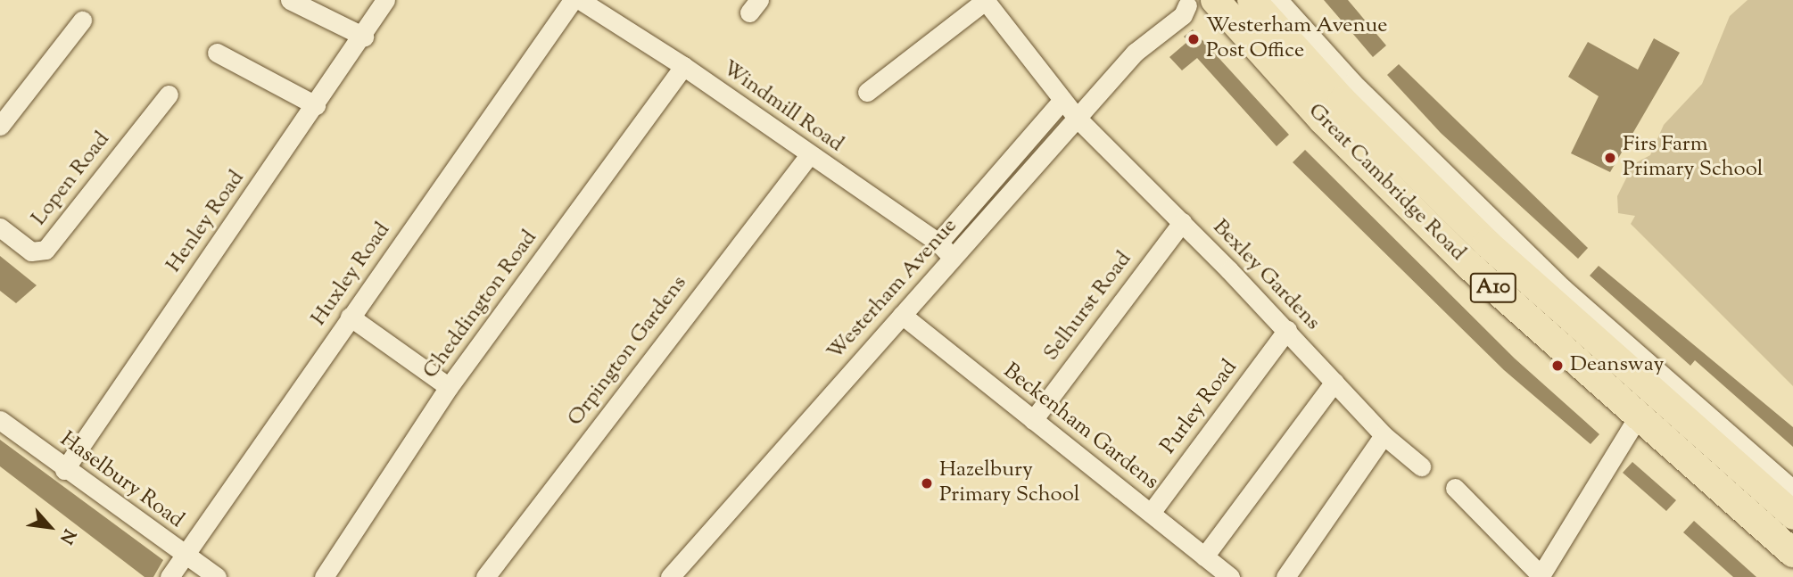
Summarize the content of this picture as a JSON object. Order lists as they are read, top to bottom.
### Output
{
  "streets": {
    "highway": ["Great Cambridge Road", "A10"],
    "street": [
      "Windmill Road",
      "Lopen Road",
      "Henley Road",
      "Huxley Road",
      "Bexley Gardens",
      "Westerham Avenue",
      "Cheddington Road",
      "Selhurst Road",
      "Orpington Gardens",
      "Purley Road",
      "Beckenham Gardens",
      "Haselbury Road"
    ]
  },
  "crossings": [
    ["Windmill Road", "Westerham Avenue"],
    ["Windmill Road", "Cheddington Road"],
    ["Windmill Road", "Orpington Gardens"],
    ["Henley Road", "Haselbury Road"],
    ["Huxley Road", "Haselbury Road"],
    ["Bexley Gardens", "Westerham Avenue"],
    ["Bexley Gardens", "Selhurst Road"],
    ["Bexley Gardens", "Purley Road"],
    ["Westerham Avenue", "Beckenham Gardens"],
    ["Selhurst Road", "Beckenham Gardens"],
    ["Purley Road", "Beckenham Gardens"]
  ],
  "places": [
    "Westerham Avenue Post Office",
    "Firs Farm Primary School",
    "Deansway",
    "Hazelbury Primary School"
  ],
  "north": "bottom right"
}
